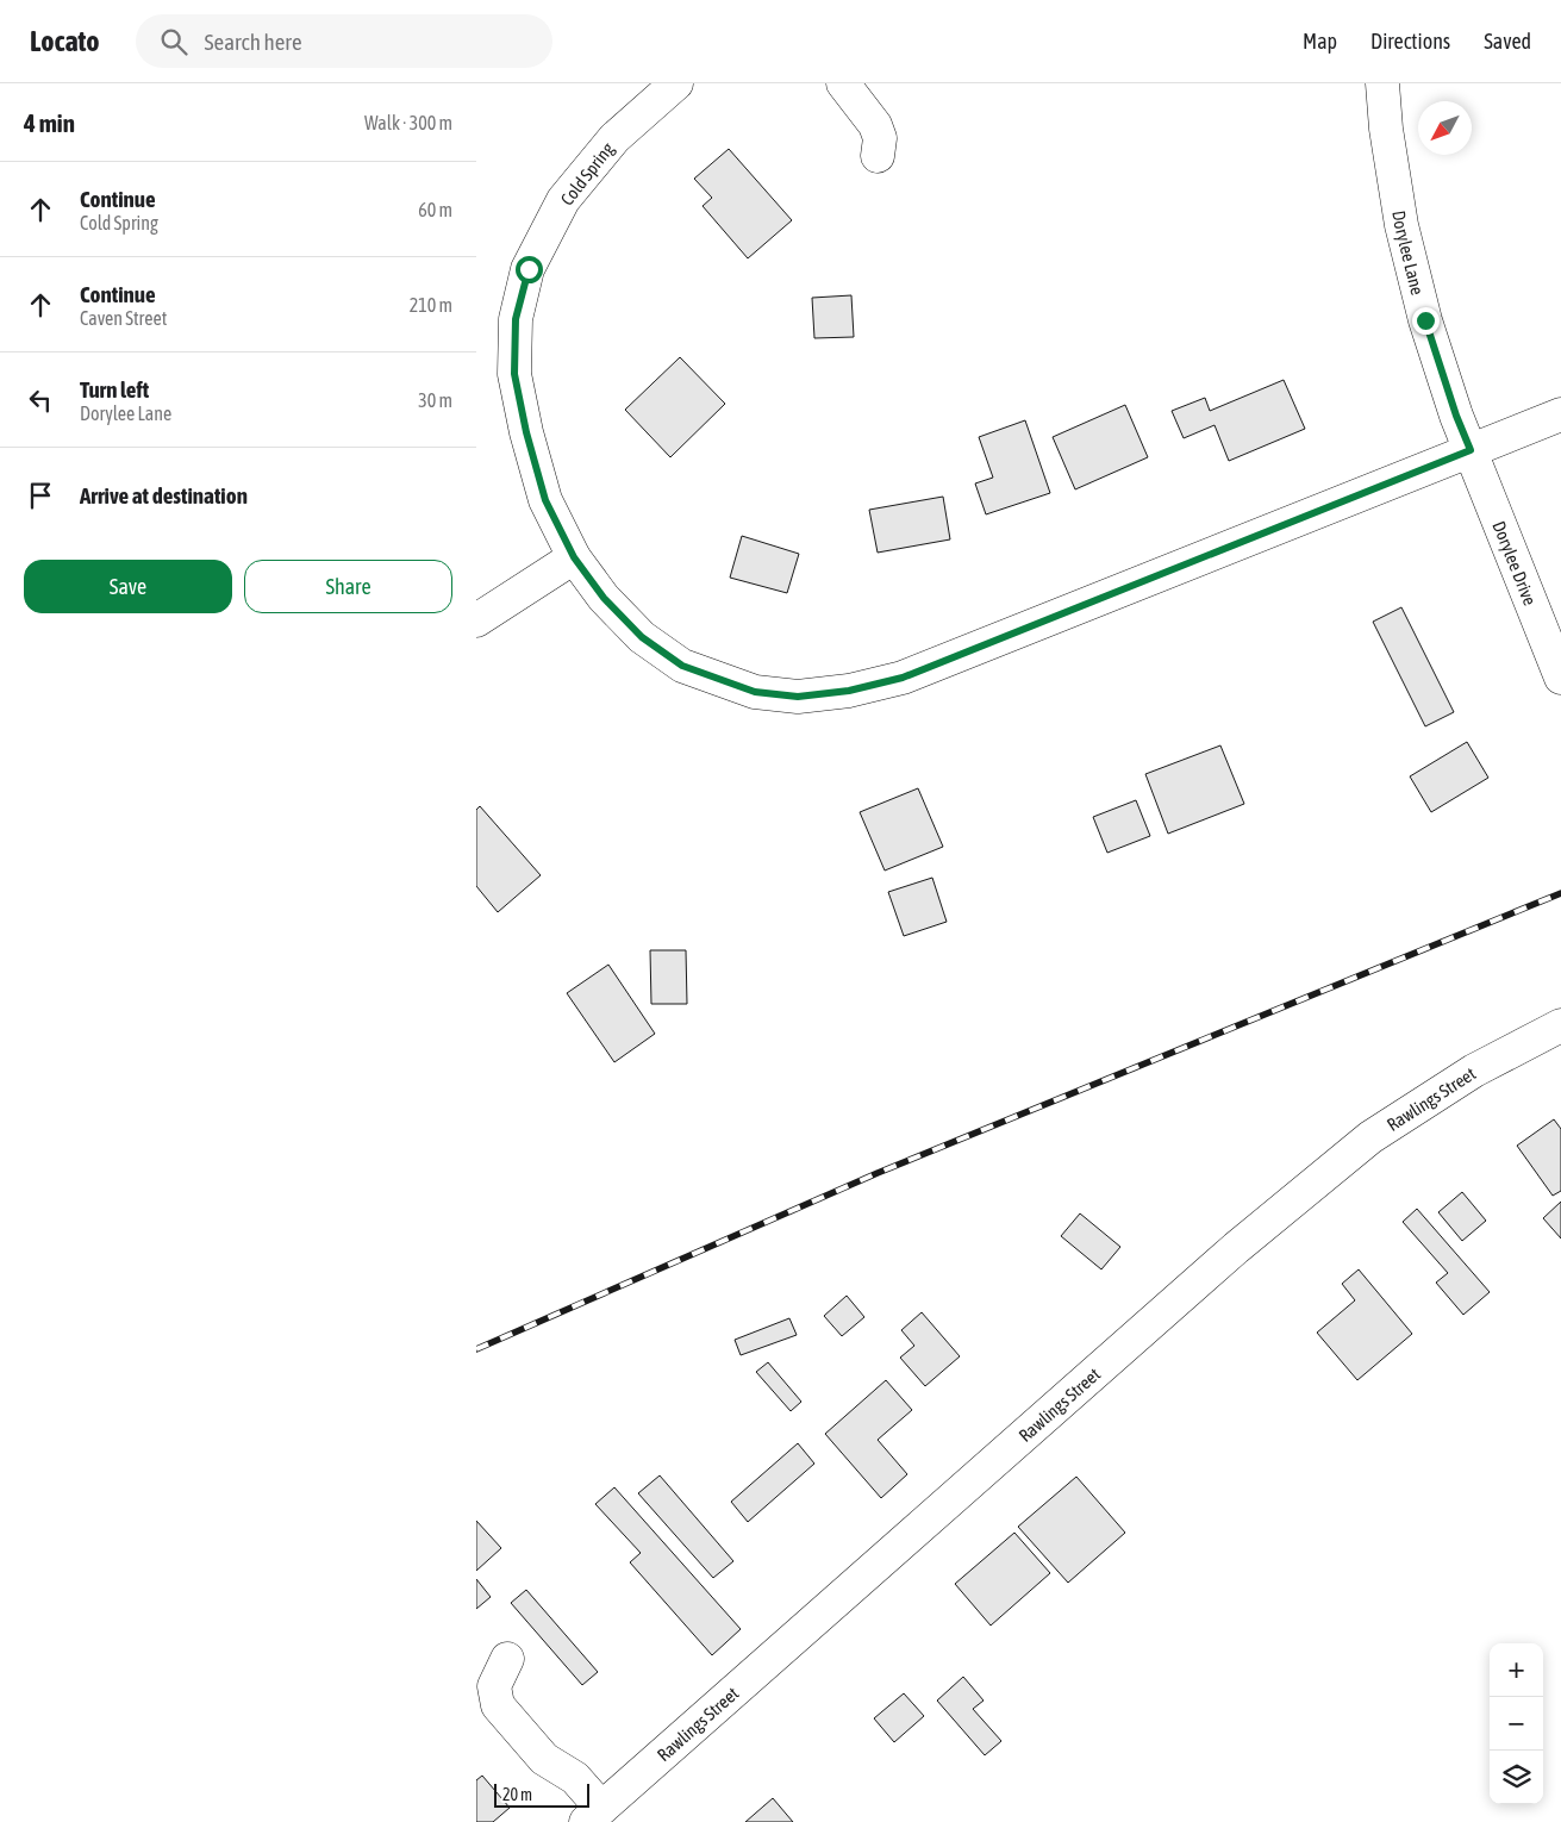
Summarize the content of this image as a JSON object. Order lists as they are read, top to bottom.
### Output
{
  "streets": {
    "street": [
      "Cold Spring",
      "Dorylee Lane",
      "Dorylee Drive",
      "Rawlings Street"
    ]
  },
  "crossings": [
    ["Cold Spring", "Dorylee Lane"],
    ["Cold Spring", "Dorylee Drive"],
    ["Dorylee Lane", "Dorylee Drive"]
  ],
  "scale_bar": "20 m",
  "north": "bottom left",
  "page": {
    "header": "Locato",
    "search": "Search here",
    "nav": ["Map", "Directions", "Saved"],
    "heading": ["4 min", "Walk · 300 m"],
    "list": [
      ["Continue", "Cold Spring", "60 m"],
      ["Continue", "Caven Street", "210 m"],
      ["Turn left", "Dorylee Lane", "30 m"],
      "Arrive at destination"
    ],
    "buttons": ["Save", "Share"],
    "map_buttons": ["+", "−"],
    "scale": "20 m"
  }
}
